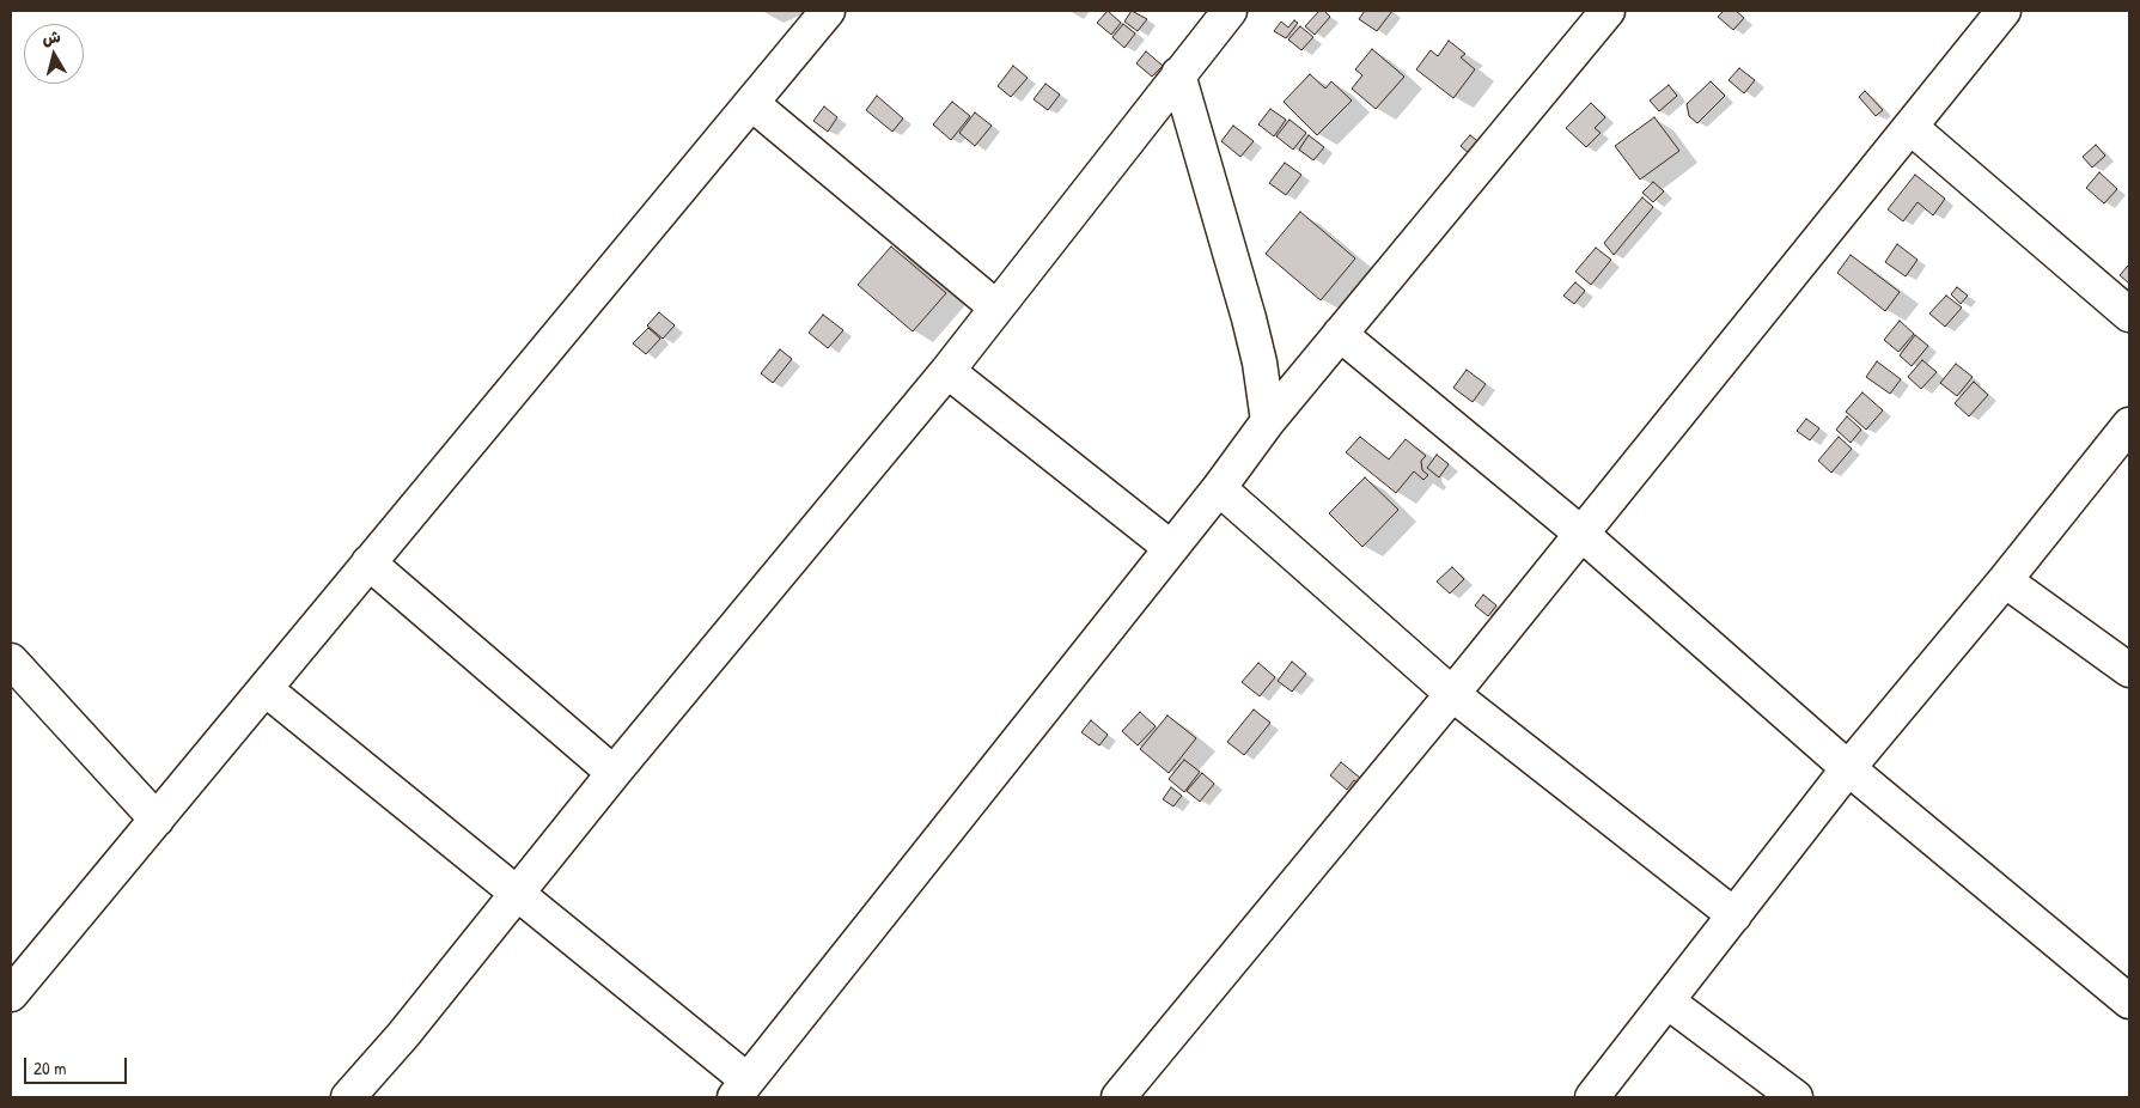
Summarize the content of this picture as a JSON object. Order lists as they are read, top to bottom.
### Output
{
  "scale_bar": "20 m",
  "north": "top"
}
